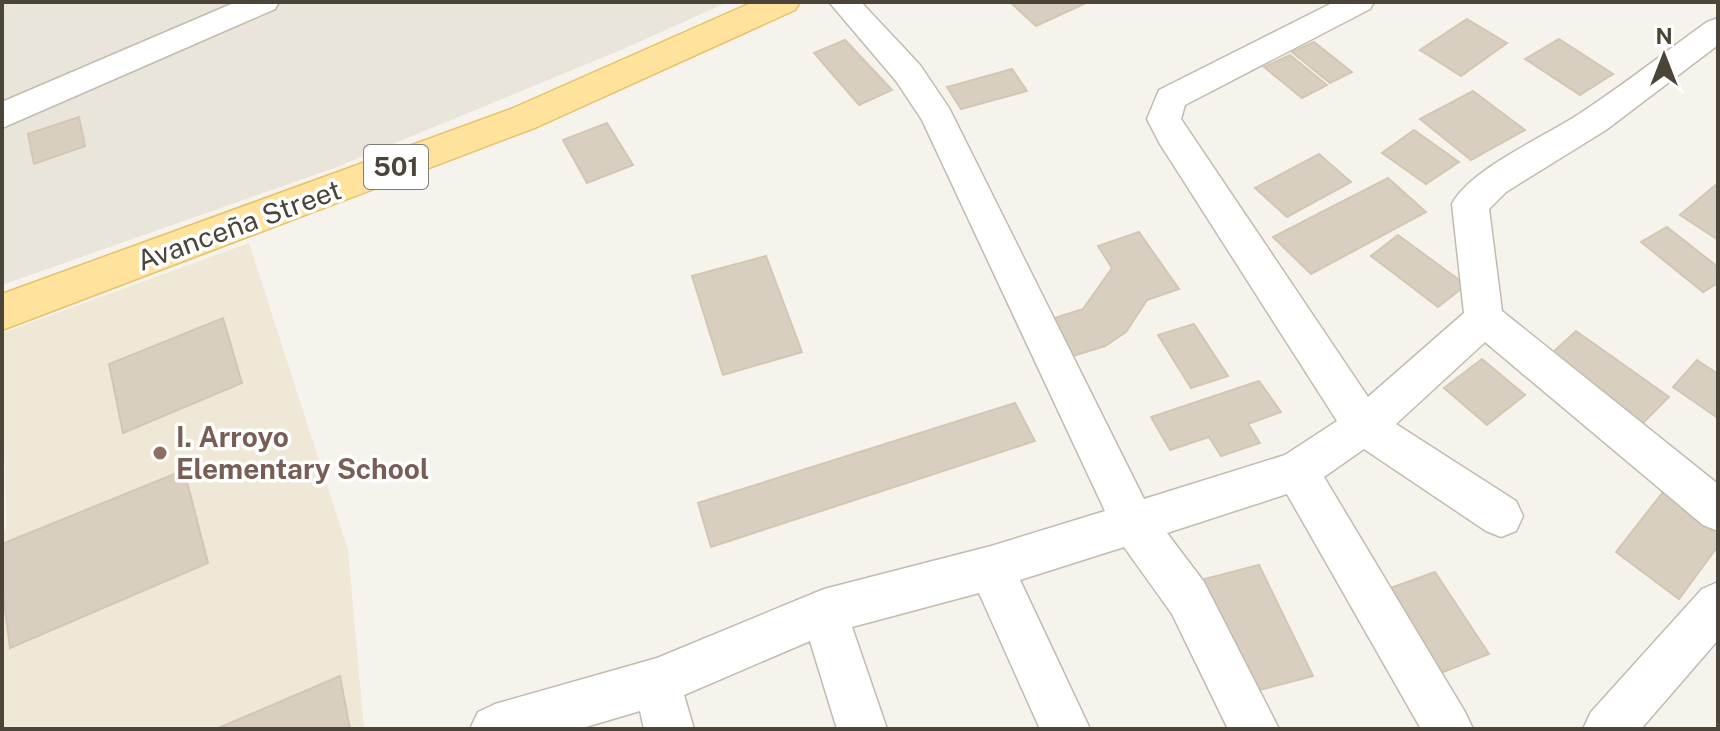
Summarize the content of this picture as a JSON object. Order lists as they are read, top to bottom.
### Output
{
  "streets": {
    "main road": ["501", "Avanceña Street"]
  },
  "places": ["I. Arroyo Elementary School"],
  "north": "top"
}
